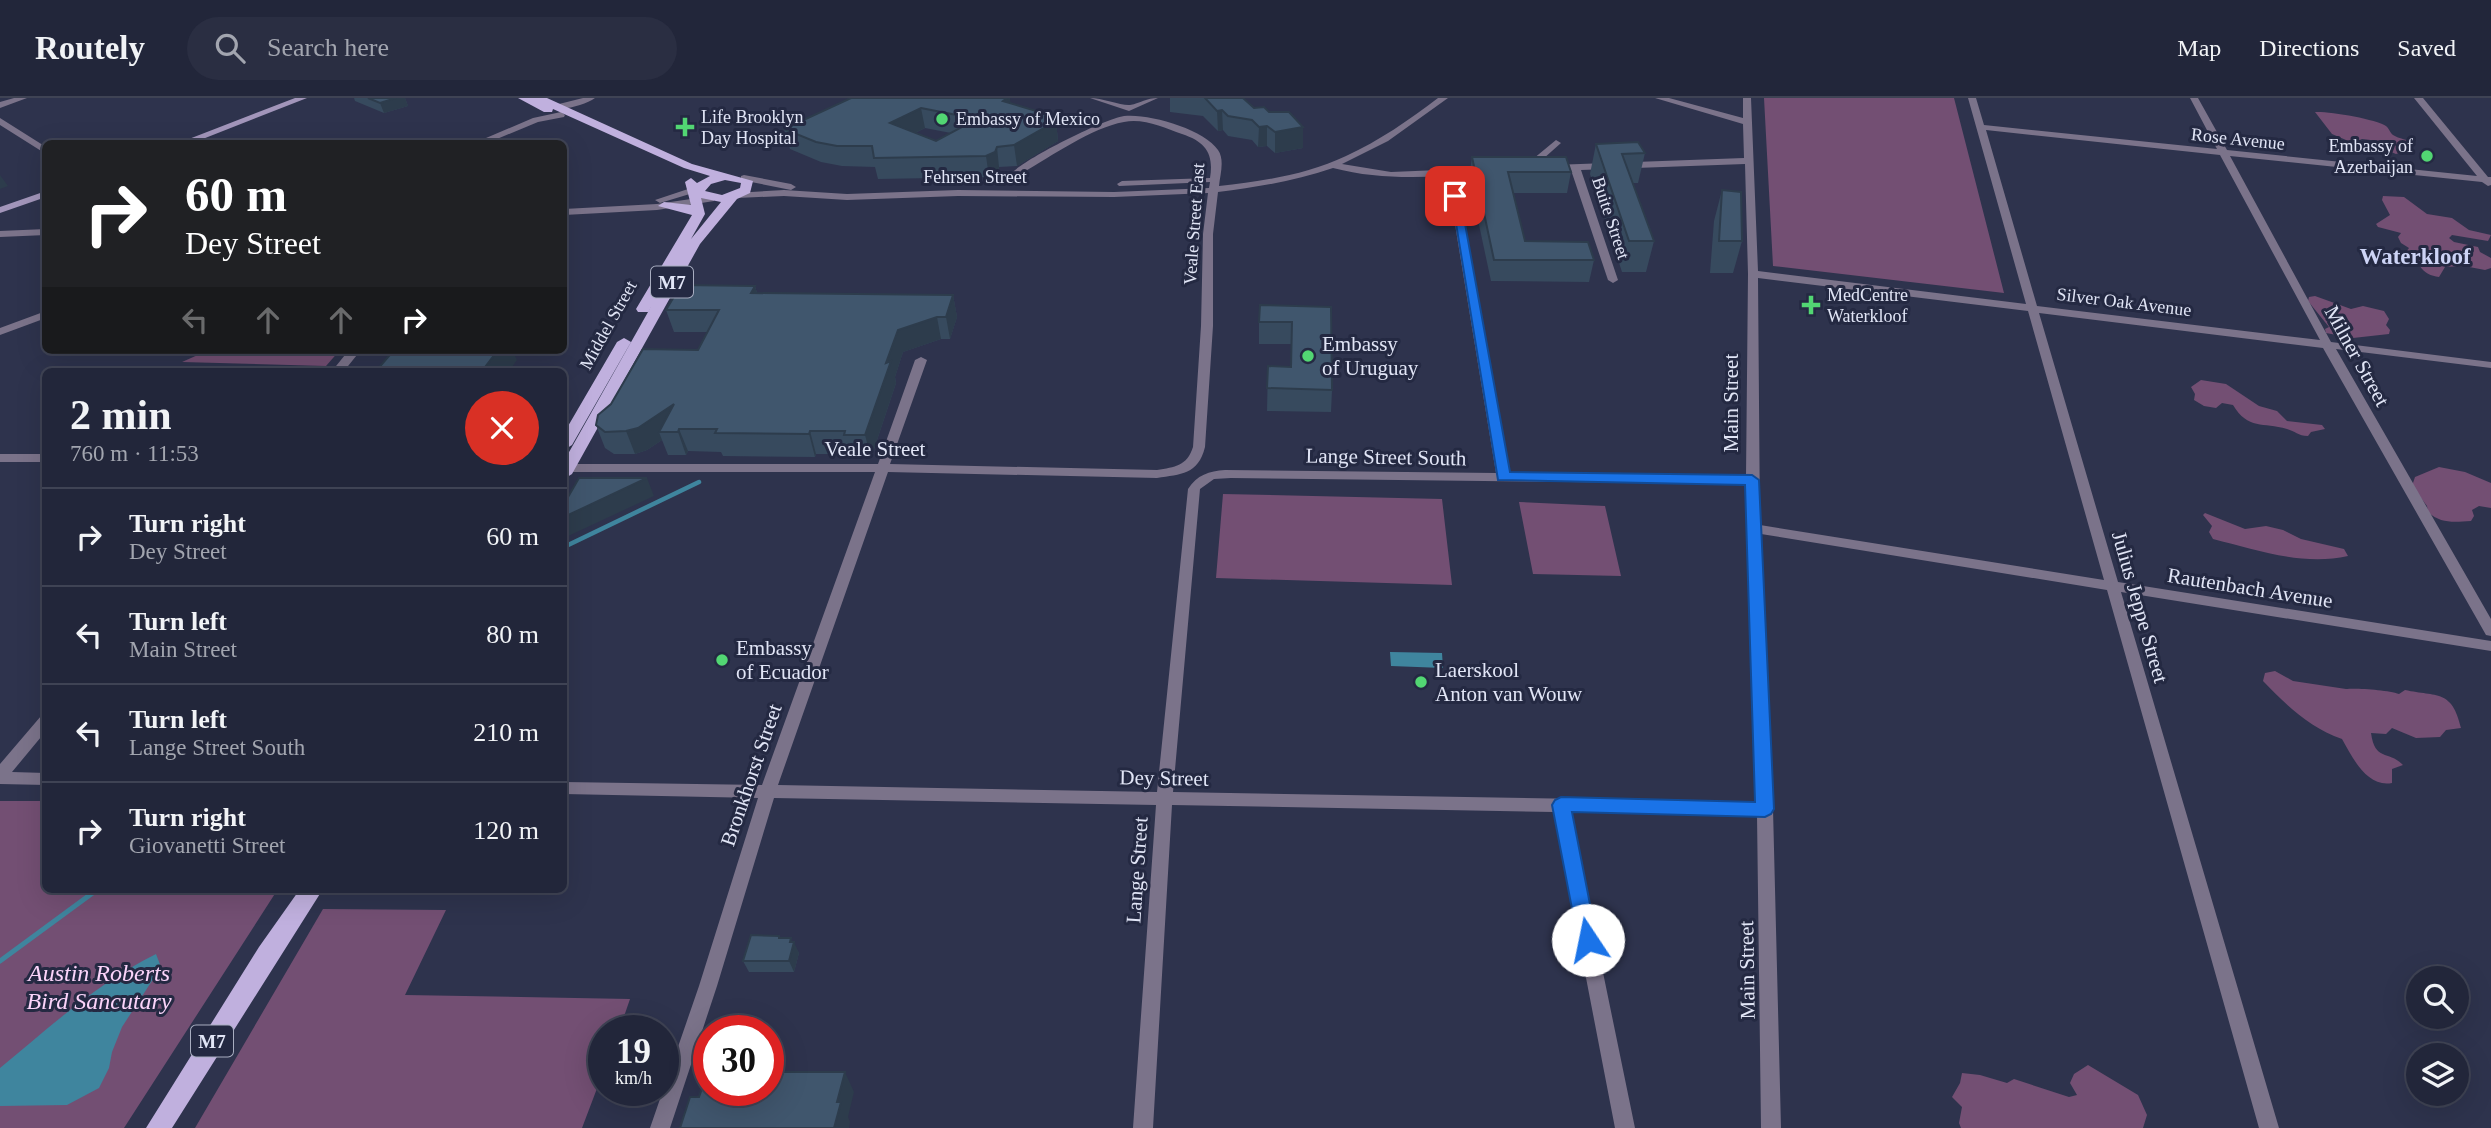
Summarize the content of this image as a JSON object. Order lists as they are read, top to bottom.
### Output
{
  "streets": {
    "main road": ["M7", "Middel Street"],
    "street": [
      "Rose Avenue",
      "Fehrsen Street",
      "Buite Street",
      "Veale Street East",
      "Silver Oak Avenue",
      "Milner Street",
      "Main Street",
      "Veale Street",
      "Lange Street South",
      "Rautenbach Avenue",
      "Julius Jeppe Street",
      "Bronkhorst Street",
      "Dey Street",
      "Lange Street"
    ]
  },
  "crossings": [
    ["Rose Avenue", "Milner Street"],
    ["Rose Avenue", "Julius Jeppe Street"],
    ["Fehrsen Street", "Veale Street East"],
    ["Fehrsen Street", "M7"],
    ["Fehrsen Street", "Middel Street"],
    ["Veale Street East", "Veale Street"],
    ["M7", "Middel Street"],
    ["Silver Oak Avenue", "Milner Street"],
    ["Silver Oak Avenue", "Main Street"],
    ["Silver Oak Avenue", "Julius Jeppe Street"],
    ["Main Street", "Lange Street South"],
    ["Main Street", "Rautenbach Avenue"],
    ["Main Street", "Dey Street"],
    ["Veale Street", "Bronkhorst Street"],
    ["Lange Street South", "Lange Street"],
    ["Rautenbach Avenue", "Julius Jeppe Street"],
    ["Bronkhorst Street", "Dey Street"],
    ["Dey Street", "Lange Street"]
  ],
  "districts": ["Waterkloof"],
  "parks": ["Austin Roberts Bird Sancutary"],
  "places": {
    "other": [
      "Embassy of Mexico",
      "Embassy of Azerbaijan",
      "Embassy of Uruguay",
      "Embassy of Ecuador",
      "Laerskool Anton van Wouw"
    ],
    "health": ["Life Brooklyn Day Hospital", "MedCentre Waterkloof"]
  },
  "page": {
    "header": "Routely",
    "search": "Search here",
    "nav": ["Map", "Directions", "Saved"],
    "turn": ["60 m", "Dey Street"],
    "heading": ["2 min", "760 m · 11:53"],
    "list": [
      {
        "name": "Turn right",
        "note": "Dey Street",
        "value": "60 m"
      },
      {
        "name": "Turn left",
        "note": "Main Street",
        "value": "80 m"
      },
      {
        "name": "Turn left",
        "note": "Lange Street South",
        "value": "210 m"
      },
      {
        "name": "Turn right",
        "note": "Giovanetti Street",
        "value": "120 m"
      }
    ],
    "speed": "19 km/h",
    "limit": "30"
  }
}
